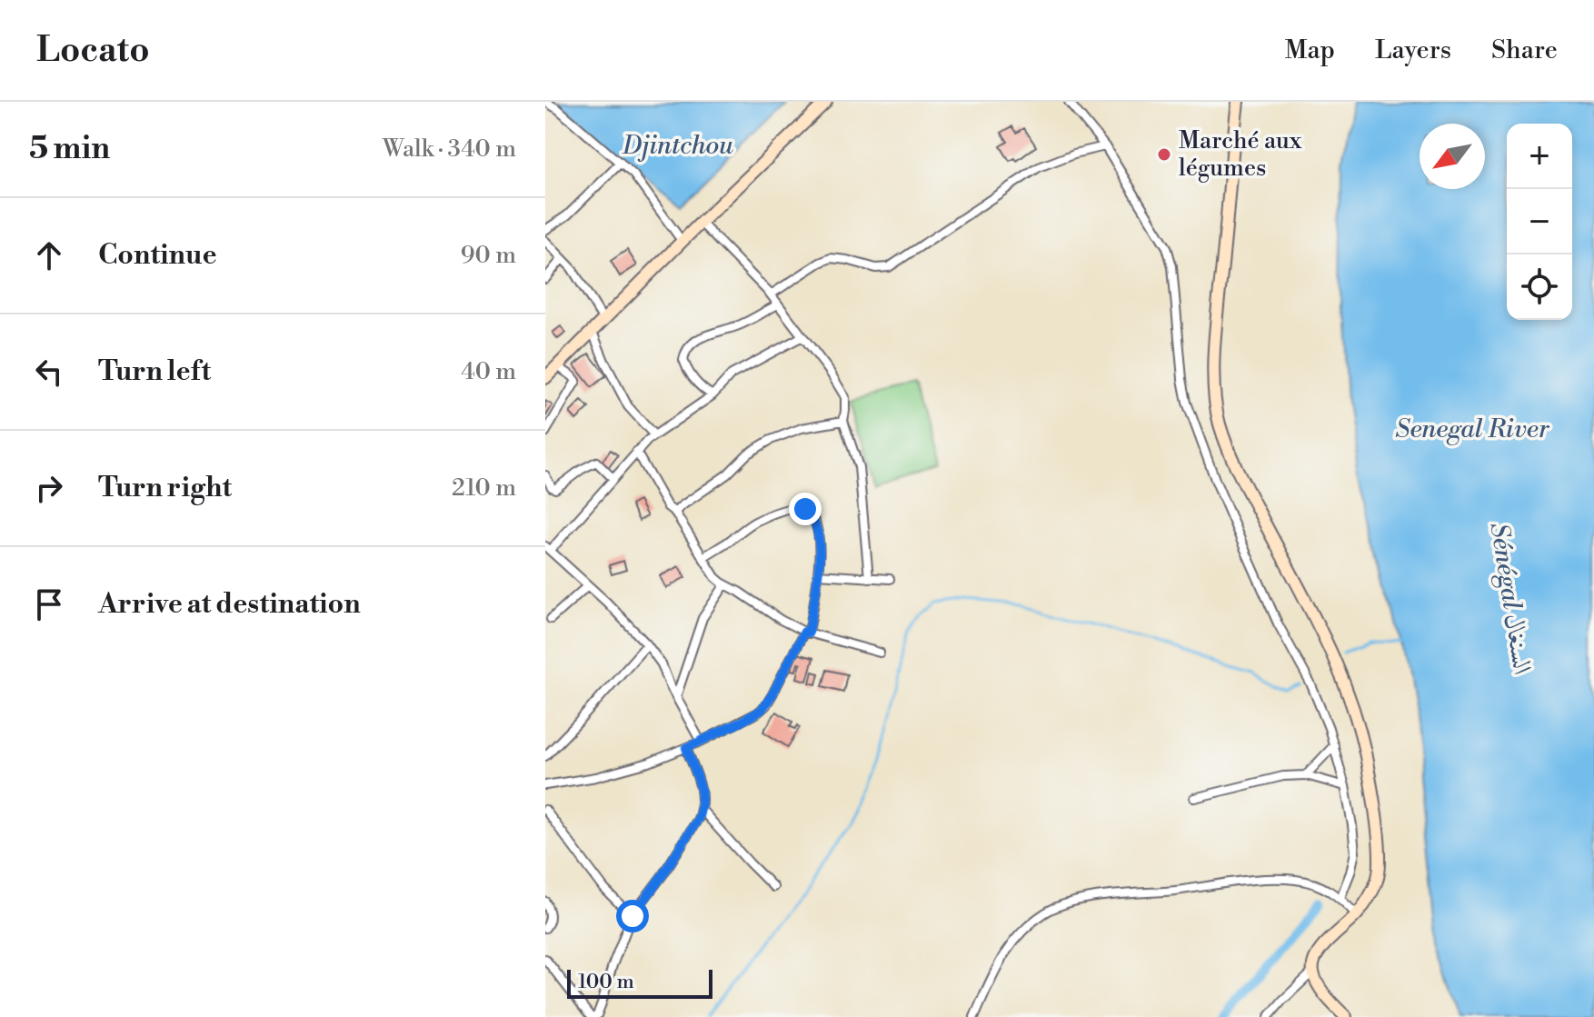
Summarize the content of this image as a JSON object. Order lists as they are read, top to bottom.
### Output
{
  "water": ["Djintchou", "Senegal River", "Sénégal السنغال"],
  "places": ["Marché aux légumes"],
  "scale_bar": "100 m",
  "north": "bottom left",
  "page": {
    "header": "Locato",
    "nav": ["Map", "Layers", "Share"],
    "heading": ["5 min", "Walk · 340 m"],
    "map_buttons": ["+", "−"],
    "list": [
      ["Continue", "90 m"],
      ["Turn left", "40 m"],
      ["Turn right", "210 m"],
      "Arrive at destination"
    ],
    "scale": "100 m"
  }
}
